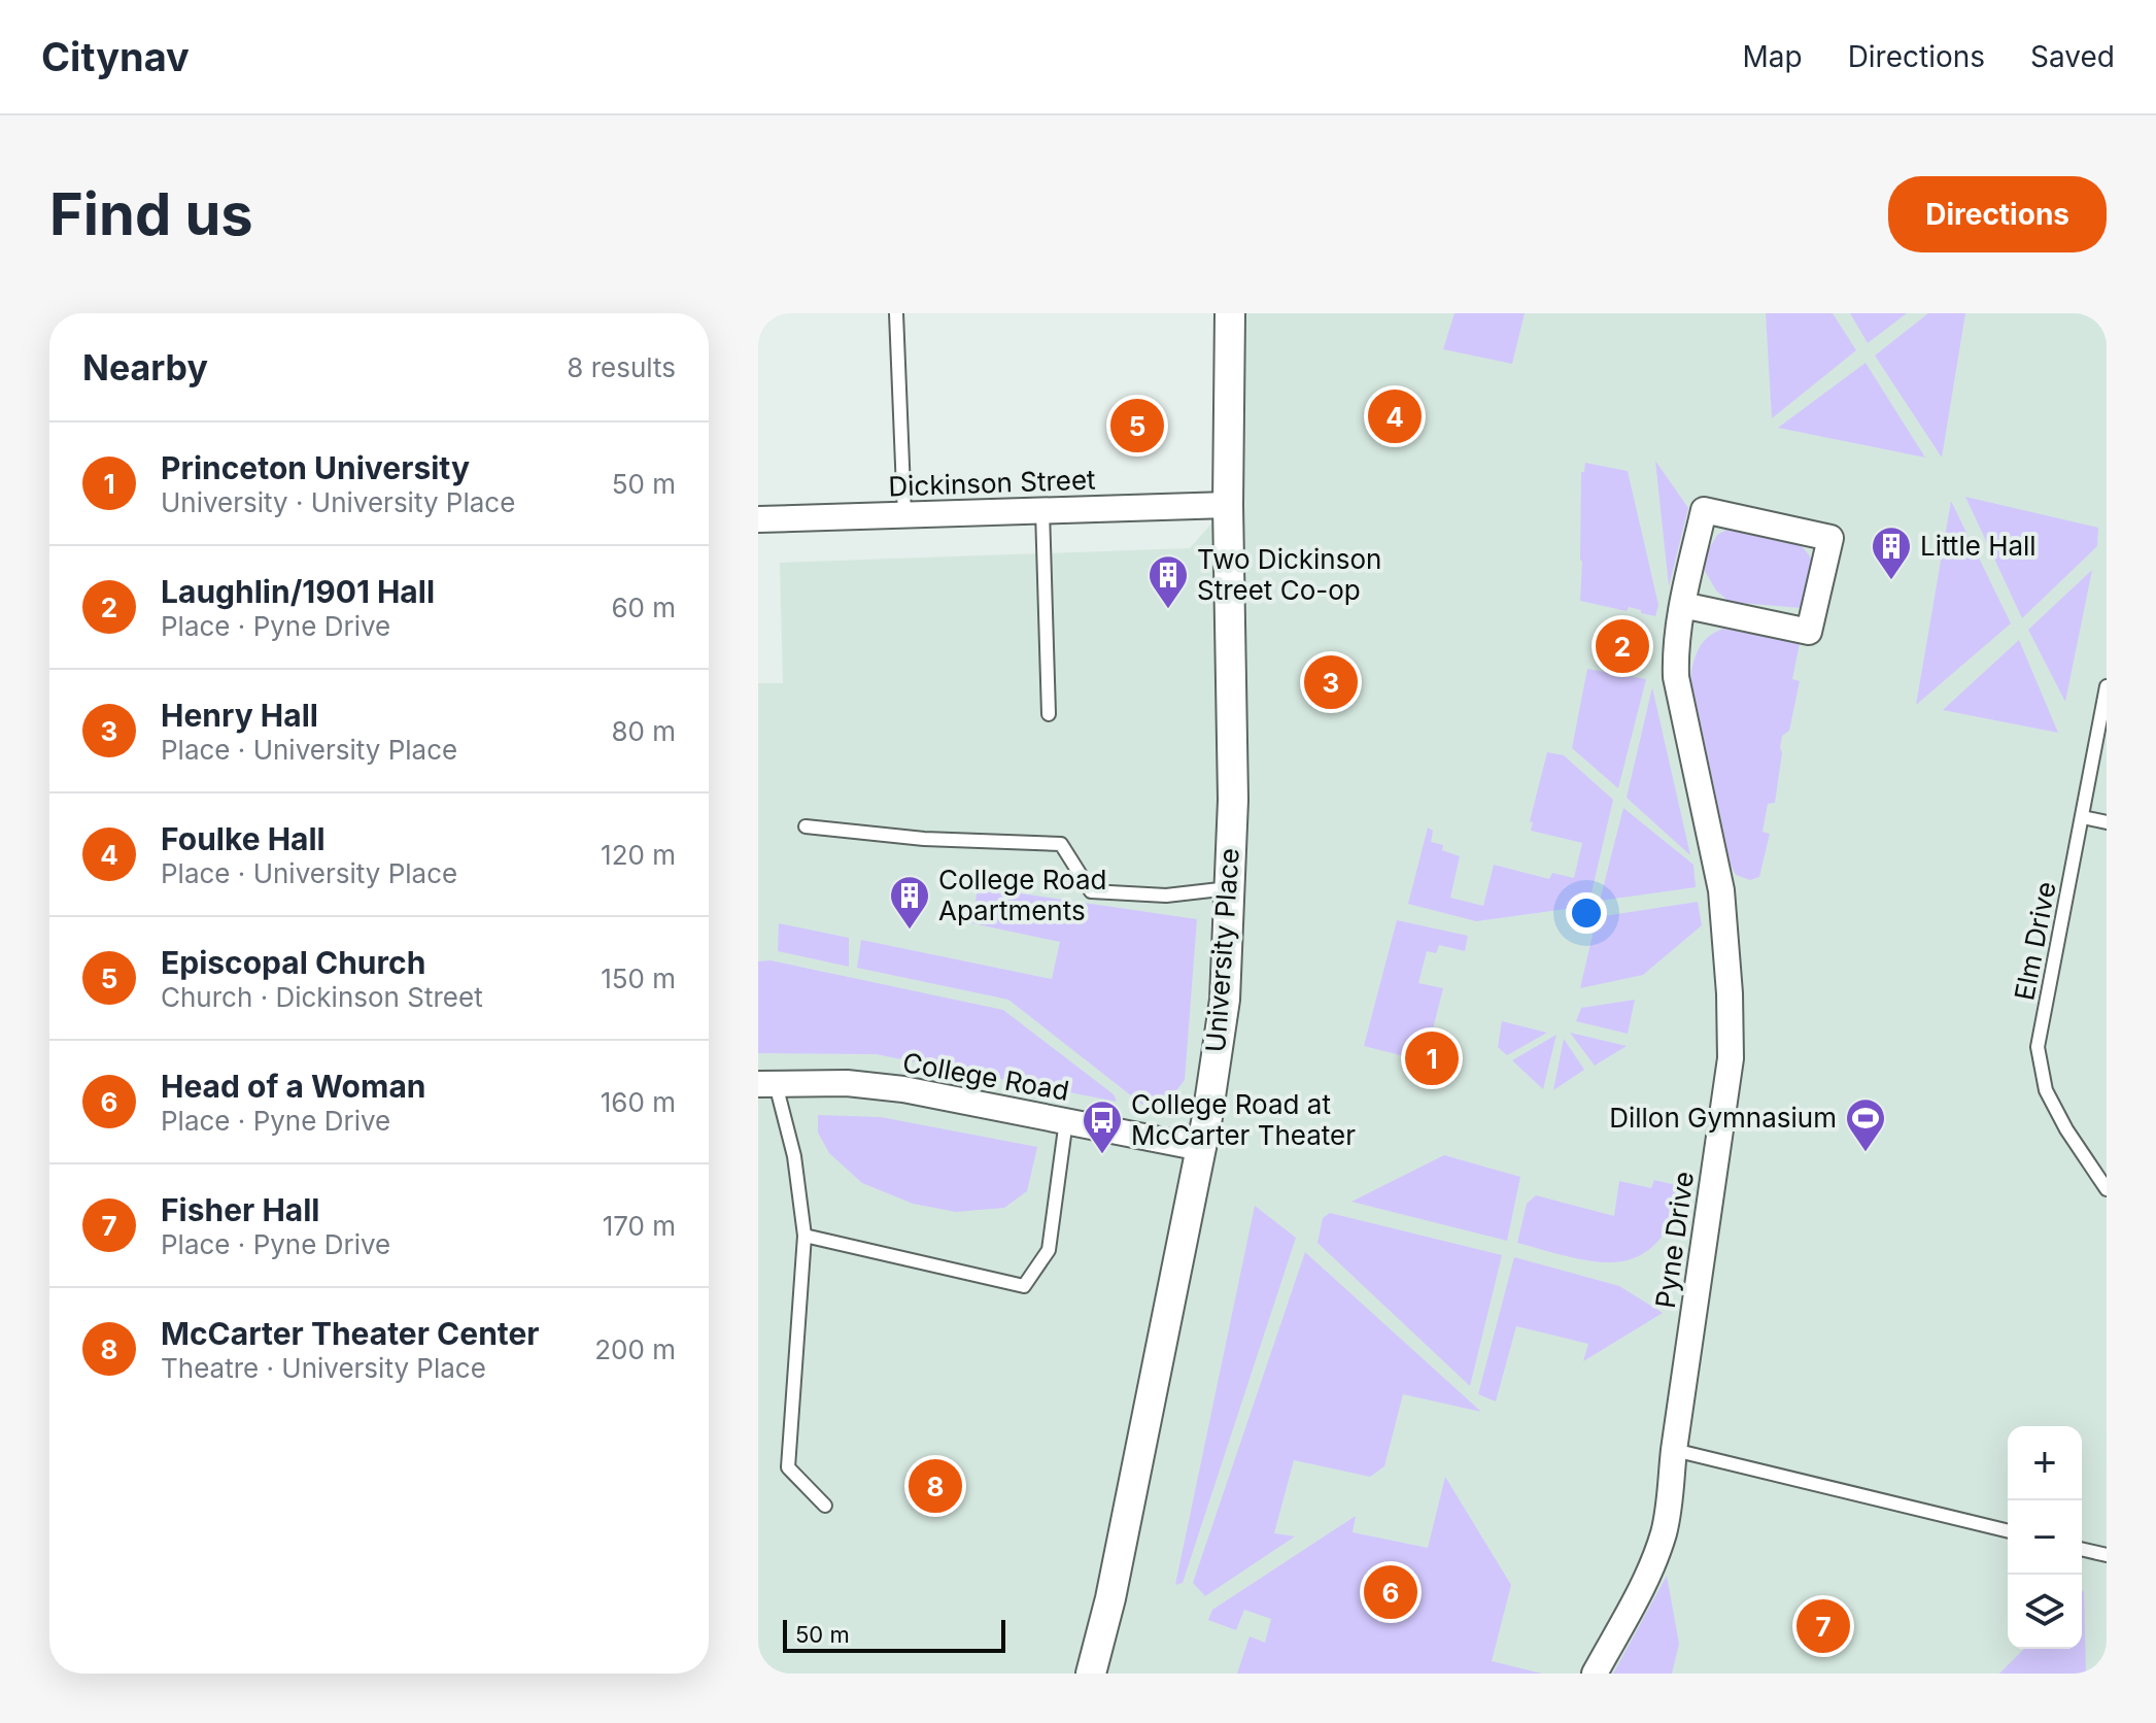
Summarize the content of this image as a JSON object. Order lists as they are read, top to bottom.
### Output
{
  "streets": {
    "street": [
      "Dickinson Street",
      "University Place",
      "College Road",
      "Pyne Drive"
    ],
    "lane": ["Elm Drive"]
  },
  "crossings": [
    ["Dickinson Street", "University Place"],
    ["University Place", "College Road"]
  ],
  "places": {
    "building": ["Little Hall", "Two Dickinson Street Co-op", "College Road Apartments"],
    "sports": ["Dillon Gymnasium"],
    "bus stop": ["College Road at McCarter Theater"]
  },
  "scale_bar": "50 m",
  "page": {
    "header": "Citynav",
    "nav": ["Map", "Directions", "Saved"],
    "buttons": "Directions",
    "title": "Find us",
    "heading": ["Nearby", "8 results"],
    "pins": [
      "4",
      "5",
      "2",
      "3",
      "1",
      "8",
      "6",
      "7"
    ],
    "list": [
      {
        "mark": "1",
        "name": "Princeton University",
        "note": "University · University Place",
        "value": "50 m"
      },
      {
        "mark": "2",
        "name": "Laughlin/1901 Hall",
        "note": "Place · Pyne Drive",
        "value": "60 m"
      },
      {
        "mark": "3",
        "name": "Henry Hall",
        "note": "Place · University Place",
        "value": "80 m"
      },
      {
        "mark": "4",
        "name": "Foulke Hall",
        "note": "Place · University Place",
        "value": "120 m"
      },
      {
        "mark": "5",
        "name": "Episcopal Church",
        "note": "Church · Dickinson Street",
        "value": "150 m"
      },
      {
        "mark": "6",
        "name": "Head of a Woman",
        "note": "Place · Pyne Drive",
        "value": "160 m"
      },
      {
        "mark": "7",
        "name": "Fisher Hall",
        "note": "Place · Pyne Drive",
        "value": "170 m"
      },
      {
        "mark": "8",
        "name": "McCarter Theater Center",
        "note": "Theatre · University Place",
        "value": "200 m"
      }
    ],
    "map_buttons": ["+", "−"],
    "scale": "50 m"
  }
}
